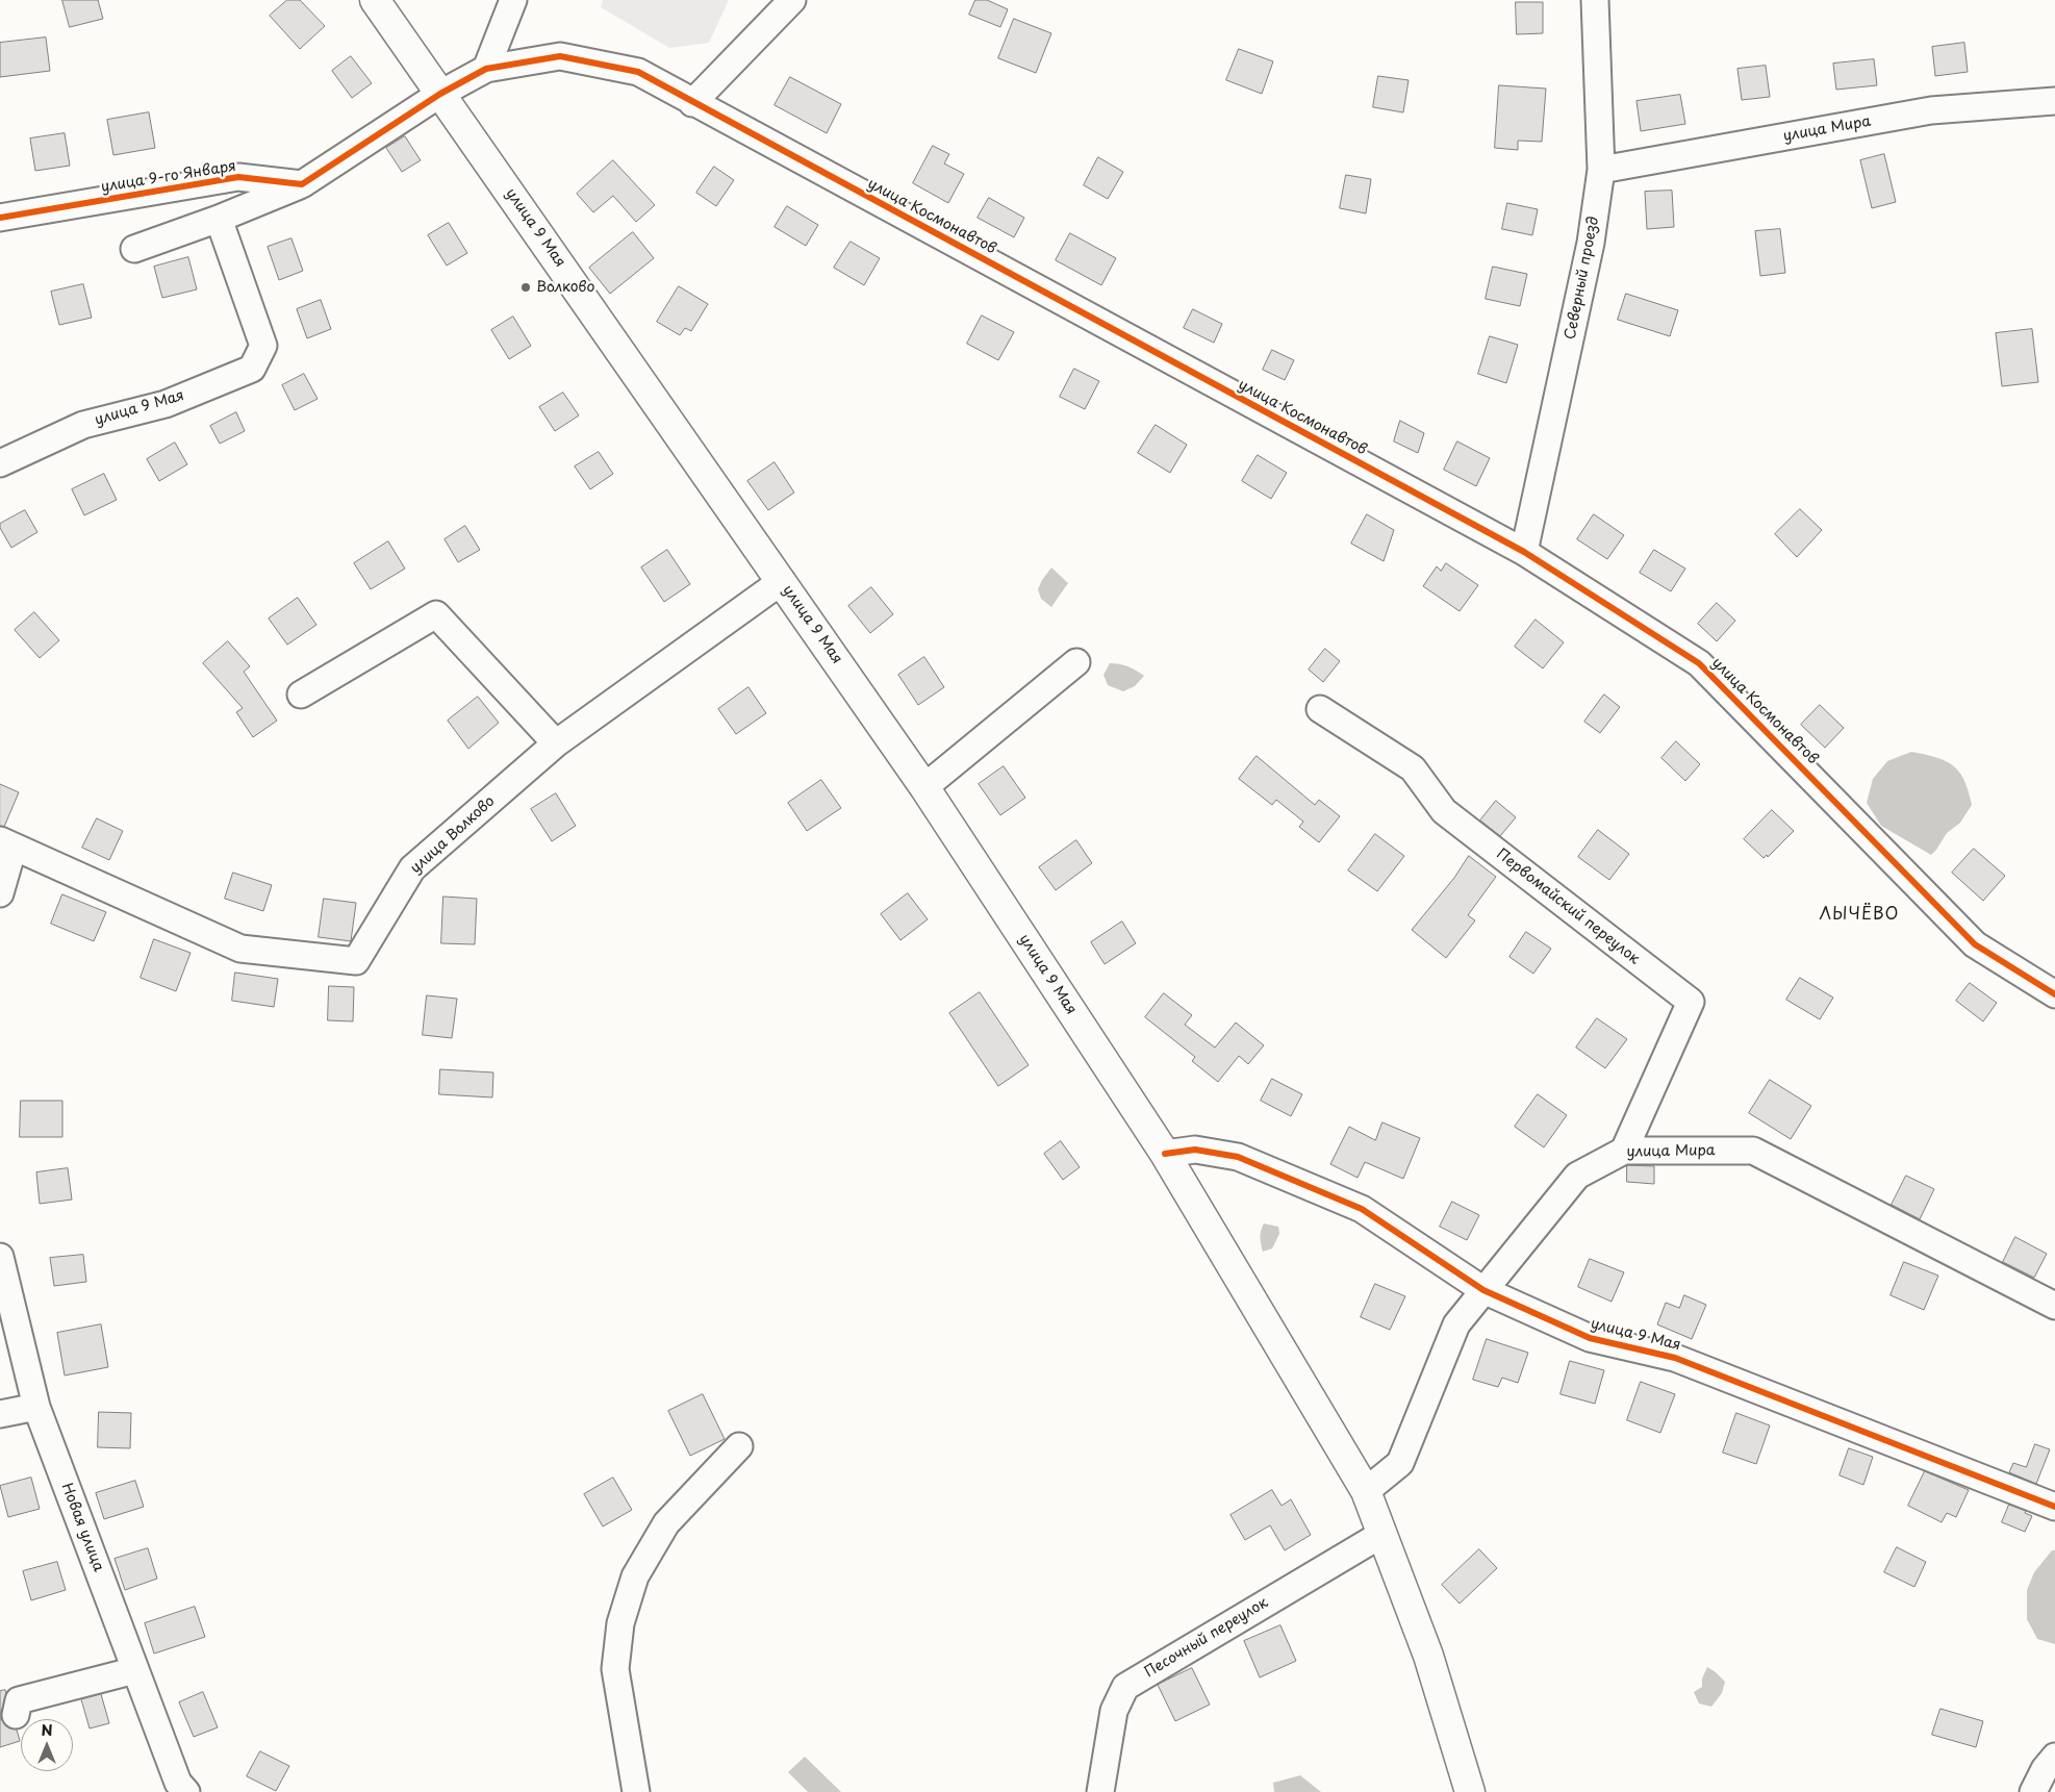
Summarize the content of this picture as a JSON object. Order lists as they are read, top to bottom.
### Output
{
  "streets": {
    "main road": ["улица 9 Мая"],
    "street": [
      "улица Мира",
      "улица 9-го Января",
      "улица Космонавтов",
      "Северный проезд",
      "улица Волково",
      "Первомайский переулок",
      "Новая улица",
      "Песочный переулок"
    ]
  },
  "crossings": [
    ["улица Мира", "улица 9 Мая"],
    ["улица Мира", "Северный проезд"],
    ["улица Мира", "Первомайский переулок"],
    ["улица Космонавтов", "улица 9 Мая"],
    ["улица Космонавтов", "Северный проезд"],
    ["улица 9 Мая", "улица Волково"],
    ["улица 9 Мая", "Песочный переулок"]
  ],
  "districts": ["ЛЫЧЁВО"],
  "places": ["Волково"],
  "north": "top"
}
